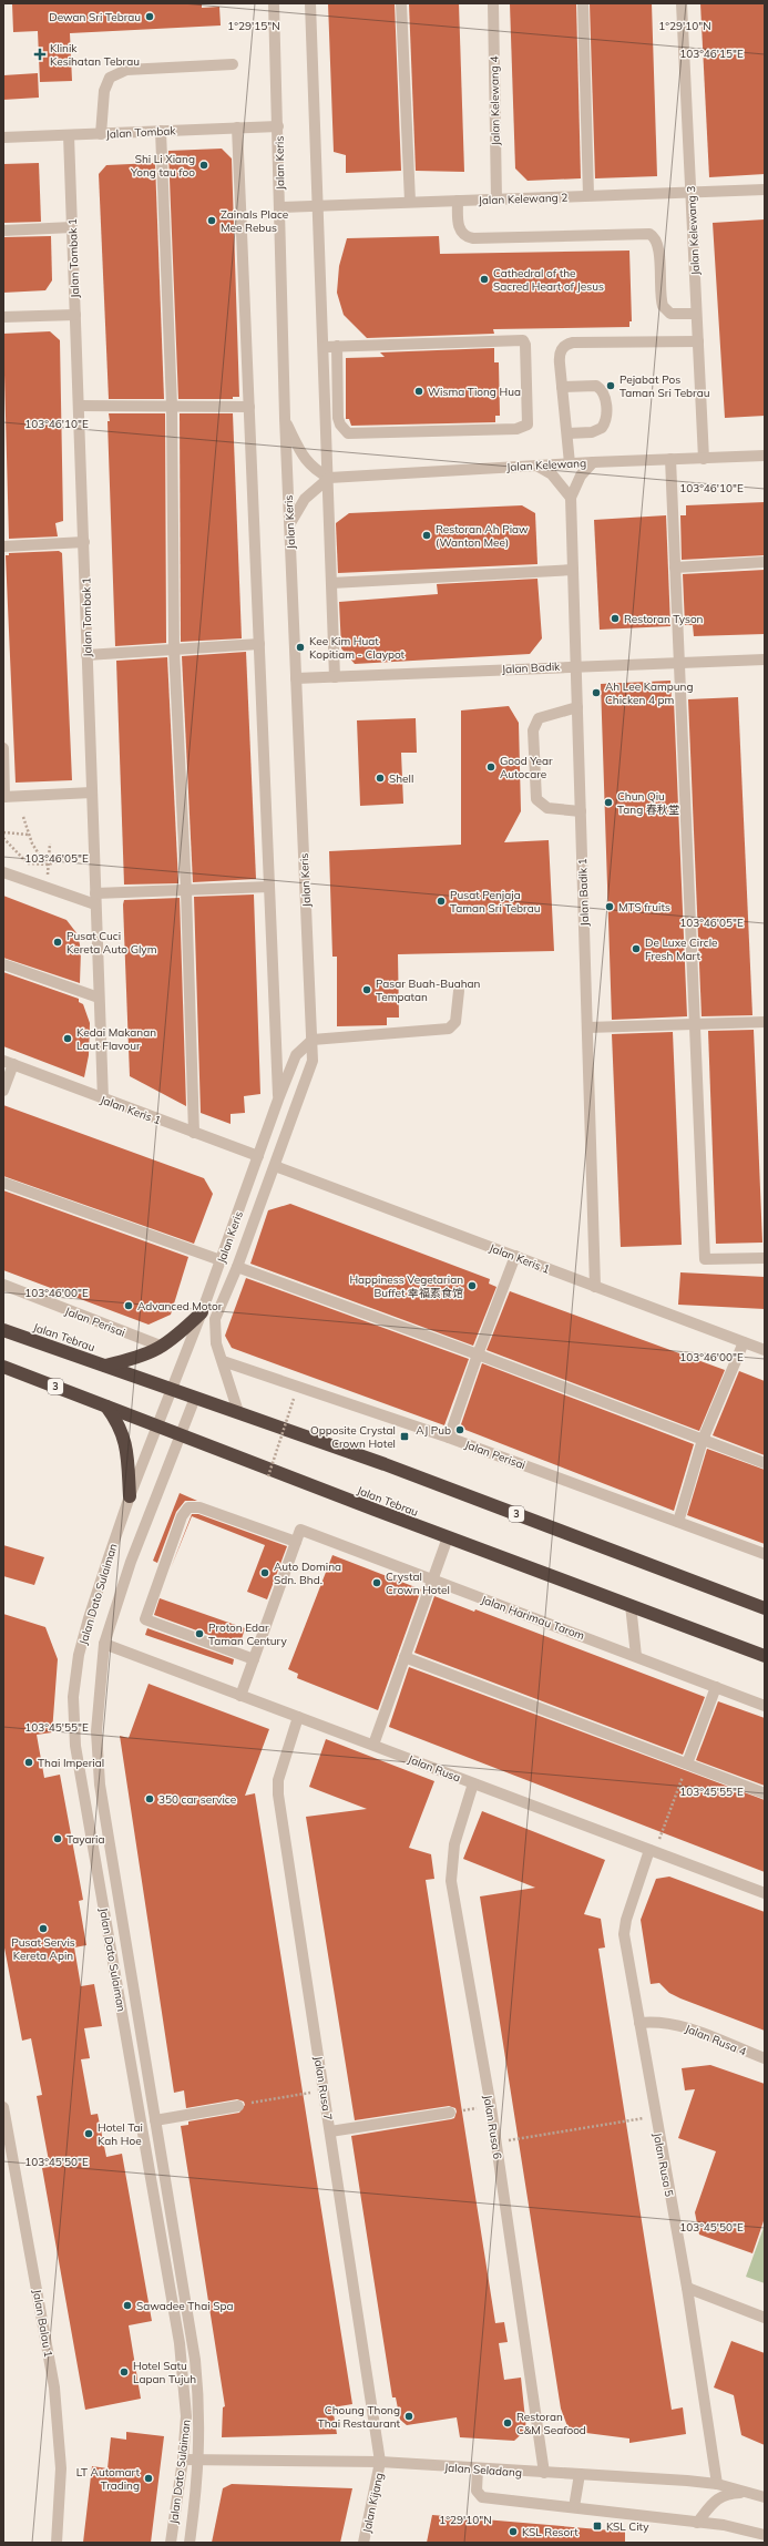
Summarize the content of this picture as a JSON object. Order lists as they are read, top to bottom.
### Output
{
  "streets": {
    "highway": ["Jalan Tebrau", "3"],
    "street": [
      "Jalan Kelewang 4",
      "Jalan Tombak",
      "Jalan Keris",
      "Jalan Kelewang 2",
      "Jalan Kelewang 3",
      "Jalan Tombak 1",
      "Jalan Kelewang",
      "Jalan Badik",
      "Jalan Badik 1",
      "Jalan Keris 1",
      "Jalan Perisai",
      "Jalan Dato Sulaiman",
      "Jalan Harimau Tarom",
      "Jalan Rusa",
      "Jalan Rusa 4",
      "Jalan Rusa 7",
      "Jalan Rusa 6",
      "Jalan Rusa 5",
      "Jalan Balau 1",
      "Jalan Seladang",
      "Jalan Kijang"
    ]
  },
  "crossings": [
    ["Jalan Kelewang 4", "Jalan Kelewang 2"],
    ["Jalan Tombak", "Jalan Keris"],
    ["Jalan Tombak", "Jalan Tombak 1"],
    ["Jalan Keris", "Jalan Kelewang 2"],
    ["Jalan Keris", "Jalan Badik"],
    ["Jalan Keris", "Jalan Keris 1"],
    ["Jalan Keris", "Jalan Perisai"],
    ["Jalan Keris", "Jalan Tebrau"],
    ["Jalan Keris", "Jalan Dato Sulaiman"],
    ["Jalan Kelewang 2", "Jalan Kelewang 3"],
    ["Jalan Kelewang 3", "Jalan Kelewang"],
    ["Jalan Tombak 1", "Jalan Keris 1"],
    ["Jalan Kelewang", "Jalan Badik 1"],
    ["Jalan Badik", "Jalan Badik 1"],
    ["Jalan Badik 1", "Jalan Keris 1"],
    ["Jalan Tebrau", "Jalan Dato Sulaiman"],
    ["Jalan Dato Sulaiman", "Jalan Rusa"],
    ["Jalan Dato Sulaiman", "Jalan Seladang"],
    ["Jalan Rusa", "Jalan Rusa 7"],
    ["Jalan Rusa", "Jalan Rusa 6"],
    ["Jalan Rusa", "Jalan Rusa 5"],
    ["Jalan Rusa 4", "Jalan Rusa 5"],
    ["Jalan Rusa 7", "Jalan Seladang"],
    ["Jalan Rusa 7", "Jalan Kijang"],
    ["Jalan Rusa 6", "Jalan Seladang"],
    ["Jalan Rusa 5", "Jalan Seladang"],
    ["Jalan Seladang", "Jalan Kijang"]
  ],
  "places": {
    "other": [
      "Dewan Sri Tebrau",
      "Shi Li Xiang Yong tau foo",
      "Zainals Place Mee Rebus",
      "Cathedral of the Sacred Heart of Jesus",
      "Pejabat Pos Taman Sri Tebrau",
      "Wisma Tiong Hua",
      "Restoran Ah Piaw (Wanton Mee)",
      "Restoran Tyson",
      "Kee Kim Huat Kopitiam - Claypot",
      "Ah Lee Kampung Chicken 4 pm",
      "Good Year Autocare",
      "Shell",
      "Chun Qiu Tang 春秋堂",
      "Pusat Penjaja Taman Sri Tebrau",
      "MTS fruits",
      "Pusat Cuci Kereta Auto Glym",
      "De Luxe Circle Fresh Mart",
      "Pasar Buah-Buahan Tempatan",
      "Kedai Makanan Laut Flavour",
      "Happiness Vegetarian Buffet 幸福素食馆",
      "Advanced Motor",
      "AJ Pub",
      "Auto Domina Sdn. Bhd.",
      "Crystal Crown Hotel",
      "Proton Edar Taman Century",
      "Thai Imperial",
      "350 car service",
      "Tayaria",
      "Pusat Servis Kereta Apin",
      "Hotel Tai Kah Hoe",
      "Sawadee Thai Spa",
      "Hotel Satu Lapan Tujuh",
      "Choung Thong Thai Restaurant",
      "Restoran C&M Seafood",
      "LT Automart Trading",
      "KSL Resort"
    ],
    "health": ["Klinik Kesihatan Tebrau"],
    "transit": ["Opposite Crystal Crown Hotel", "KSL City"]
  },
  "coordinates": [
    "1°29'15\"N",
    "1°29'10\"N",
    "103°46'15\"E",
    "103°46'10\"E",
    "103°46'05\"E",
    "103°46'00\"E",
    "103°45'55\"E",
    "103°45'50\"E"
  ]
}
